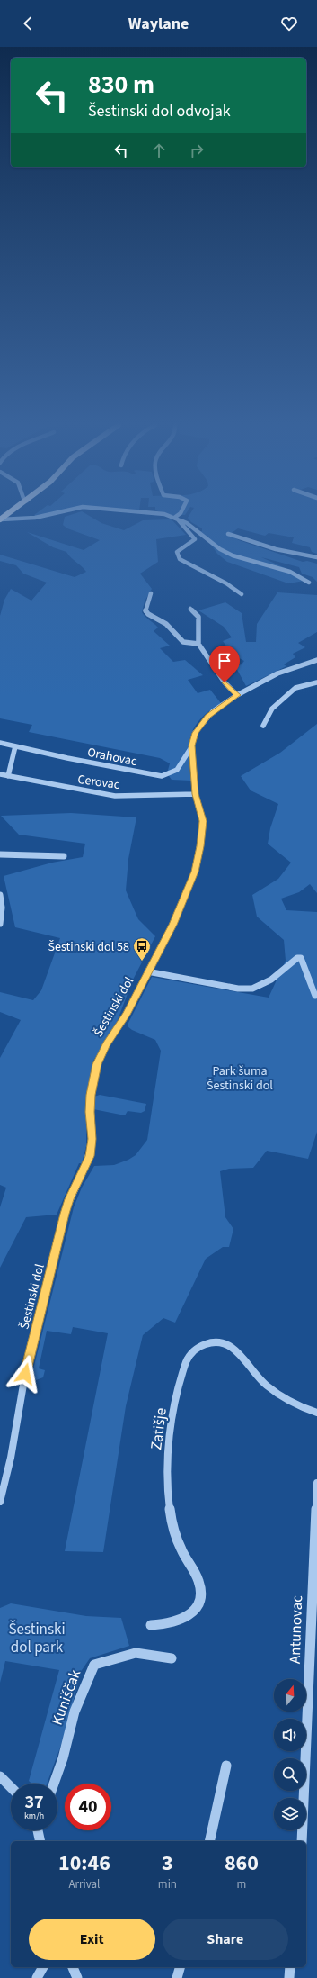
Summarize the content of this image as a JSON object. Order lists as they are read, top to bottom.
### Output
{
  "streets": {
    "street": [
      "Orahovac",
      "Cerovac",
      "Šestinski dol",
      "Zatišje",
      "Antunovac",
      "Kuniščak"
    ]
  },
  "crossings": [
    ["Orahovac", "Šestinski dol"],
    ["Cerovac", "Šestinski dol"]
  ],
  "parks": ["Park šuma Šestinski dol", "Šestinski dol park"],
  "places": {
    "bus stop": ["Šestinski dol 58"]
  },
  "north": "top",
  "page": {
    "header": "Waylane",
    "turn": ["830 m", "Šestinski dol odvojak"],
    "speed": "37 km/h",
    "limit": "40",
    "eta": [
      "10:46",
      "Arrival",
      "3",
      "min",
      "860",
      "m"
    ],
    "buttons": ["Exit", "Share"]
  }
}
